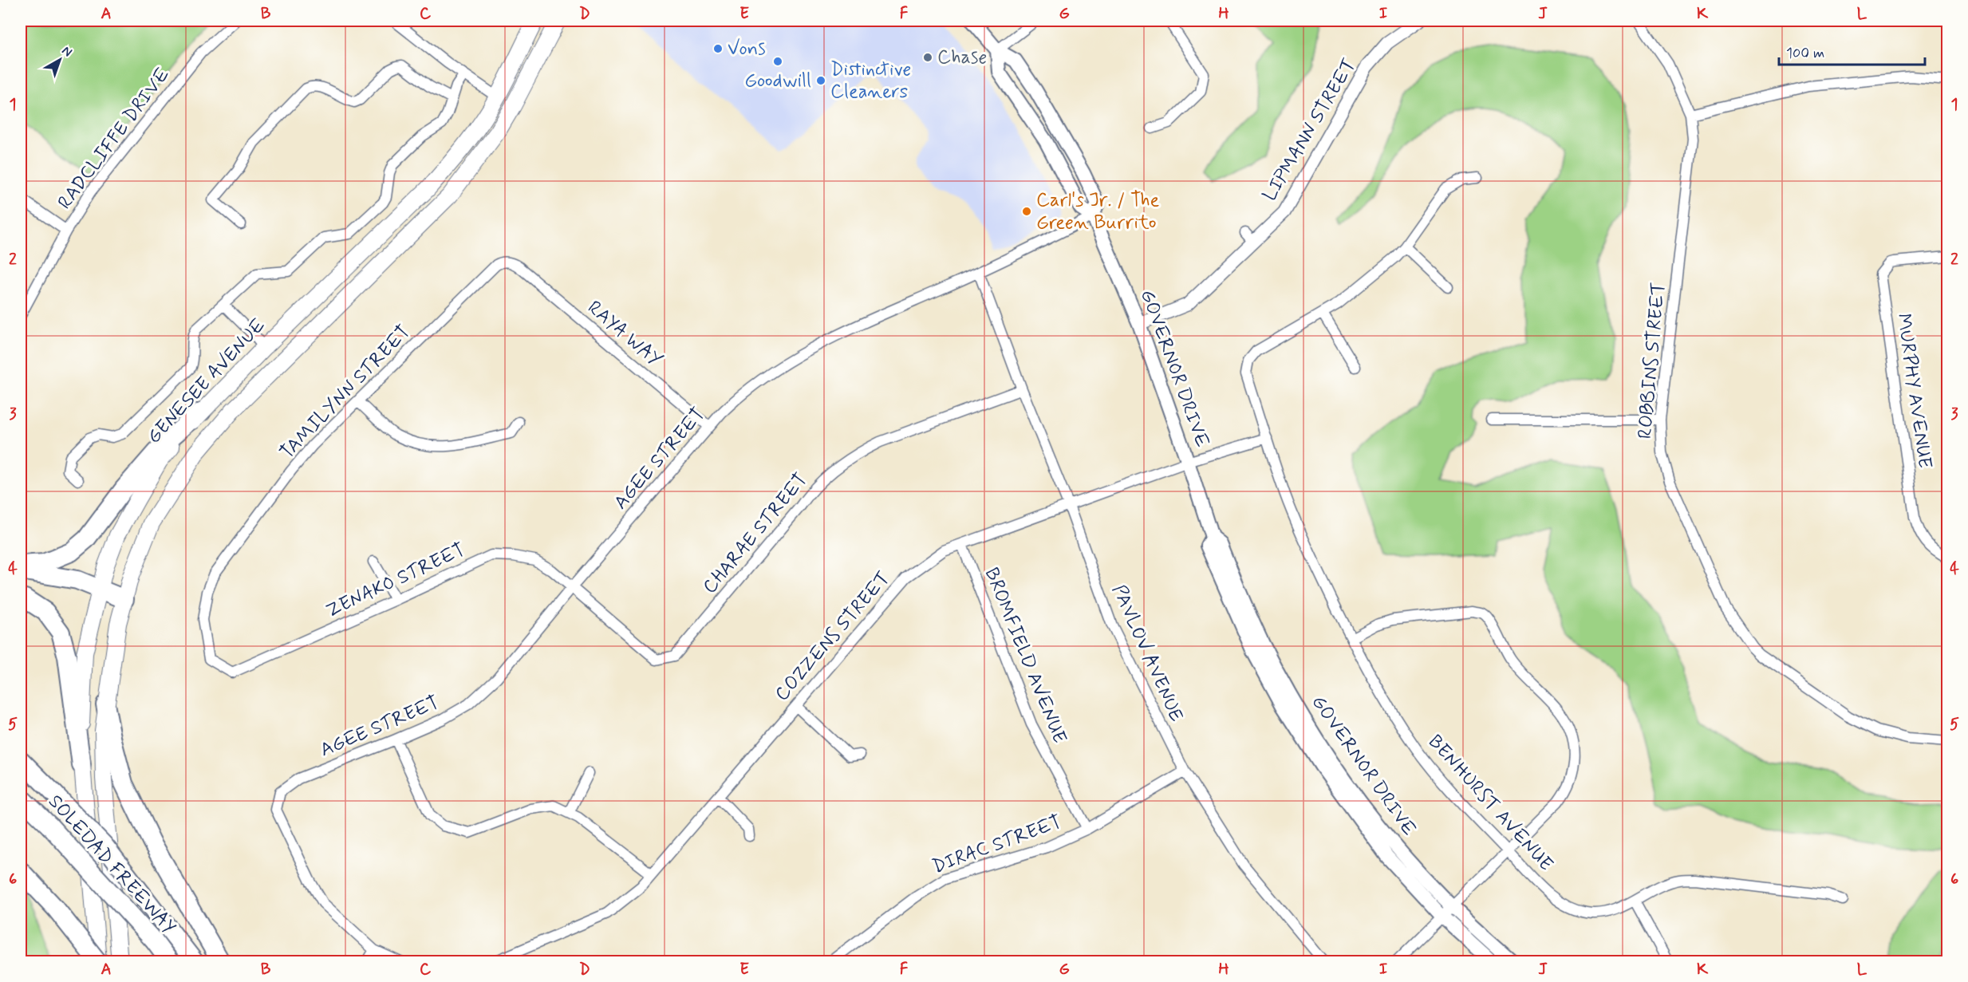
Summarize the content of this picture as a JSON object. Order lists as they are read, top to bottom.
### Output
{
  "streets": {
    "highway": ["SOLEDAD FREEWAY"],
    "main road": ["GOVERNOR DRIVE", "GENESEE AVENUE"],
    "street": [
      "LIPMANN STREET",
      "RADCLIFFE DRIVE",
      "RAYA WAY",
      "ROBBINS STREET",
      "MURPHY AVENUE",
      "TAMILYNN STREET",
      "AGEE STREET",
      "CHARAE STREET",
      "ZENAKO STREET",
      "COZZENS STREET",
      "PAVLOV AVENUE",
      "BROMFIELD AVENUE",
      "BENHURST AVENUE",
      "DIRAC STREET"
    ]
  },
  "crossings": [
    ["LIPMANN STREET", "GOVERNOR DRIVE"],
    ["RAYA WAY", "TAMILYNN STREET"],
    ["RAYA WAY", "AGEE STREET"],
    ["GOVERNOR DRIVE", "AGEE STREET"],
    ["GOVERNOR DRIVE", "COZZENS STREET"],
    ["TAMILYNN STREET", "ZENAKO STREET"],
    ["AGEE STREET", "CHARAE STREET"],
    ["AGEE STREET", "ZENAKO STREET"],
    ["AGEE STREET", "PAVLOV AVENUE"],
    ["CHARAE STREET", "ZENAKO STREET"],
    ["CHARAE STREET", "PAVLOV AVENUE"],
    ["COZZENS STREET", "PAVLOV AVENUE"],
    ["COZZENS STREET", "BROMFIELD AVENUE"],
    ["COZZENS STREET", "BENHURST AVENUE"],
    ["PAVLOV AVENUE", "DIRAC STREET"],
    ["BROMFIELD AVENUE", "DIRAC STREET"]
  ],
  "places": [
    "Vons",
    "Chase",
    "Goodwill",
    "Distinctive Cleaners",
    "Carl's Jr. / The Green Burrito"
  ],
  "scale_bar": "100 m",
  "north": "top right",
  "grid": {
    "columns": [
      "A",
      "B",
      "C",
      "D",
      "E",
      "F",
      "G",
      "H",
      "I",
      "J",
      "K",
      "L"
    ],
    "rows": [
      "1",
      "2",
      "3",
      "4",
      "5",
      "6"
    ]
  }
}
